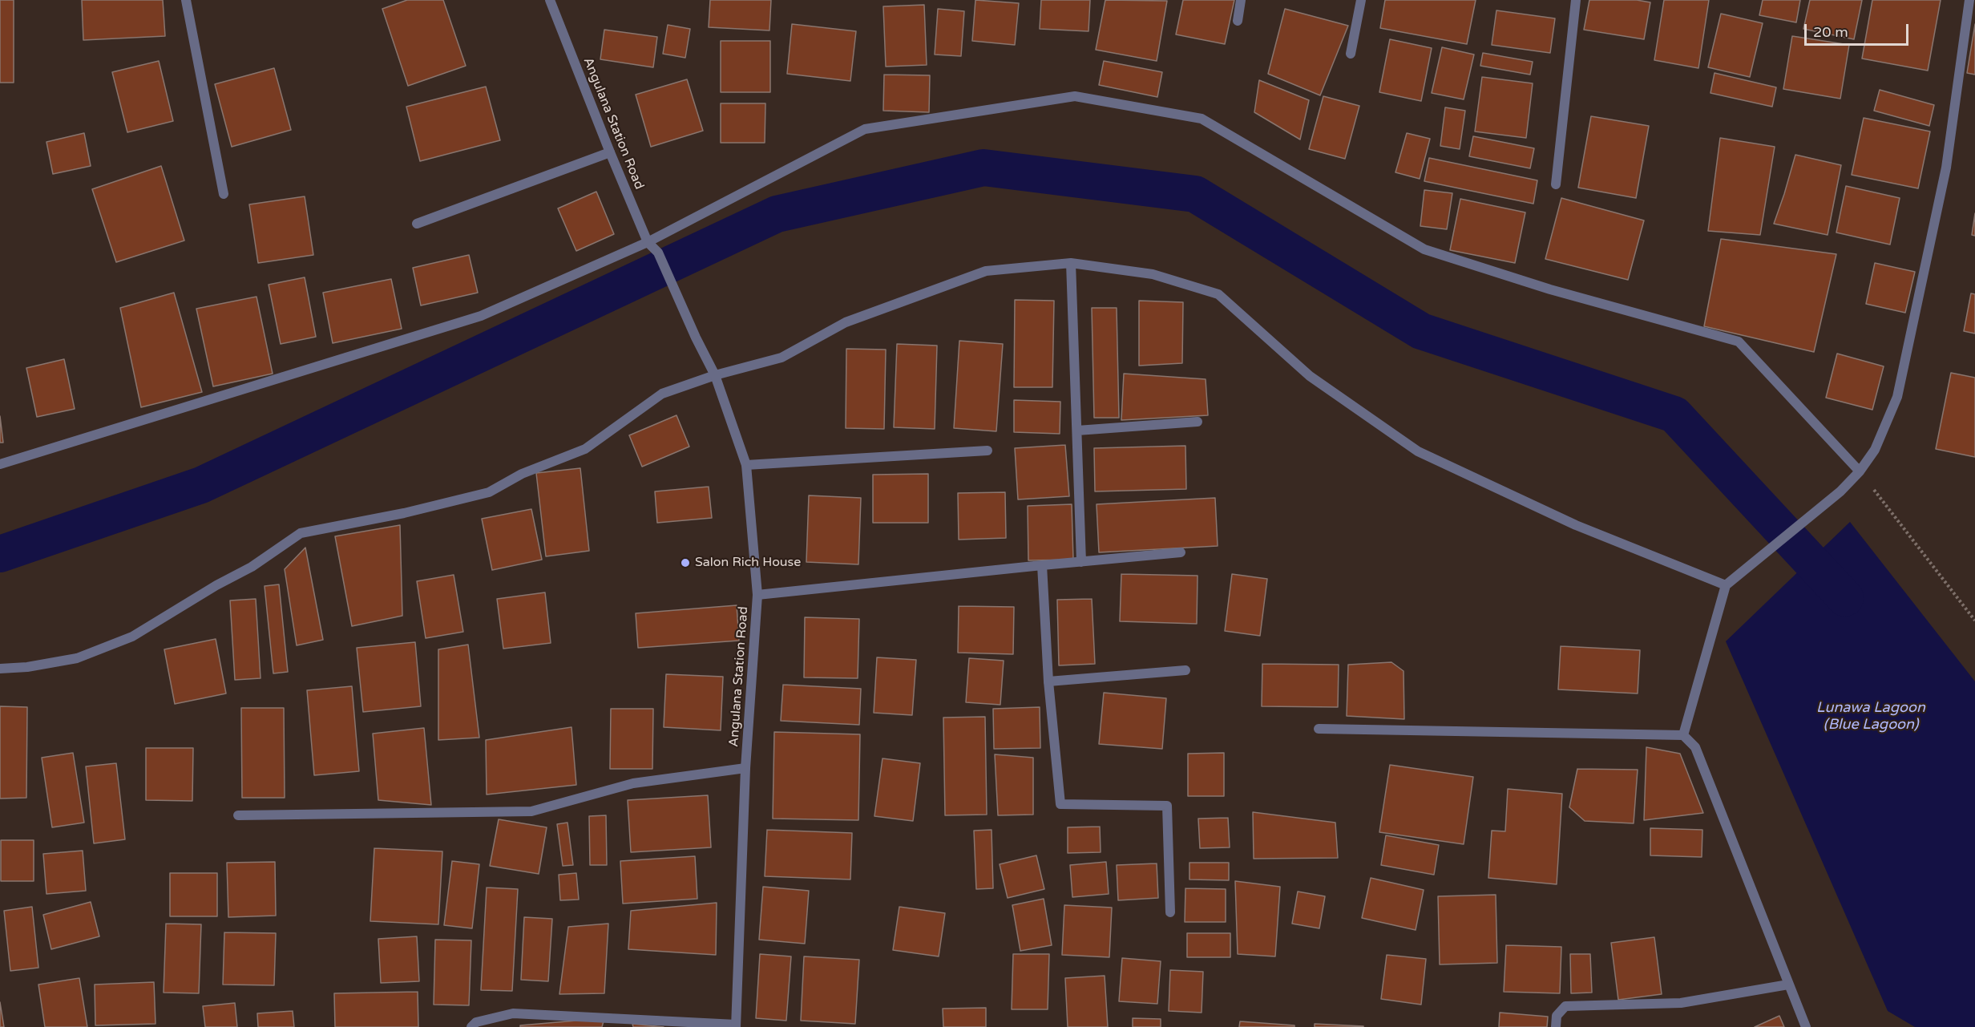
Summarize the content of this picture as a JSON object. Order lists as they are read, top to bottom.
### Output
{
  "streets": {
    "street": ["Angulana Station Road"]
  },
  "water": ["Lunawa Lagoon (Blue Lagoon)"],
  "places": ["Salon Rich House"],
  "scale_bar": "20 m"
}
